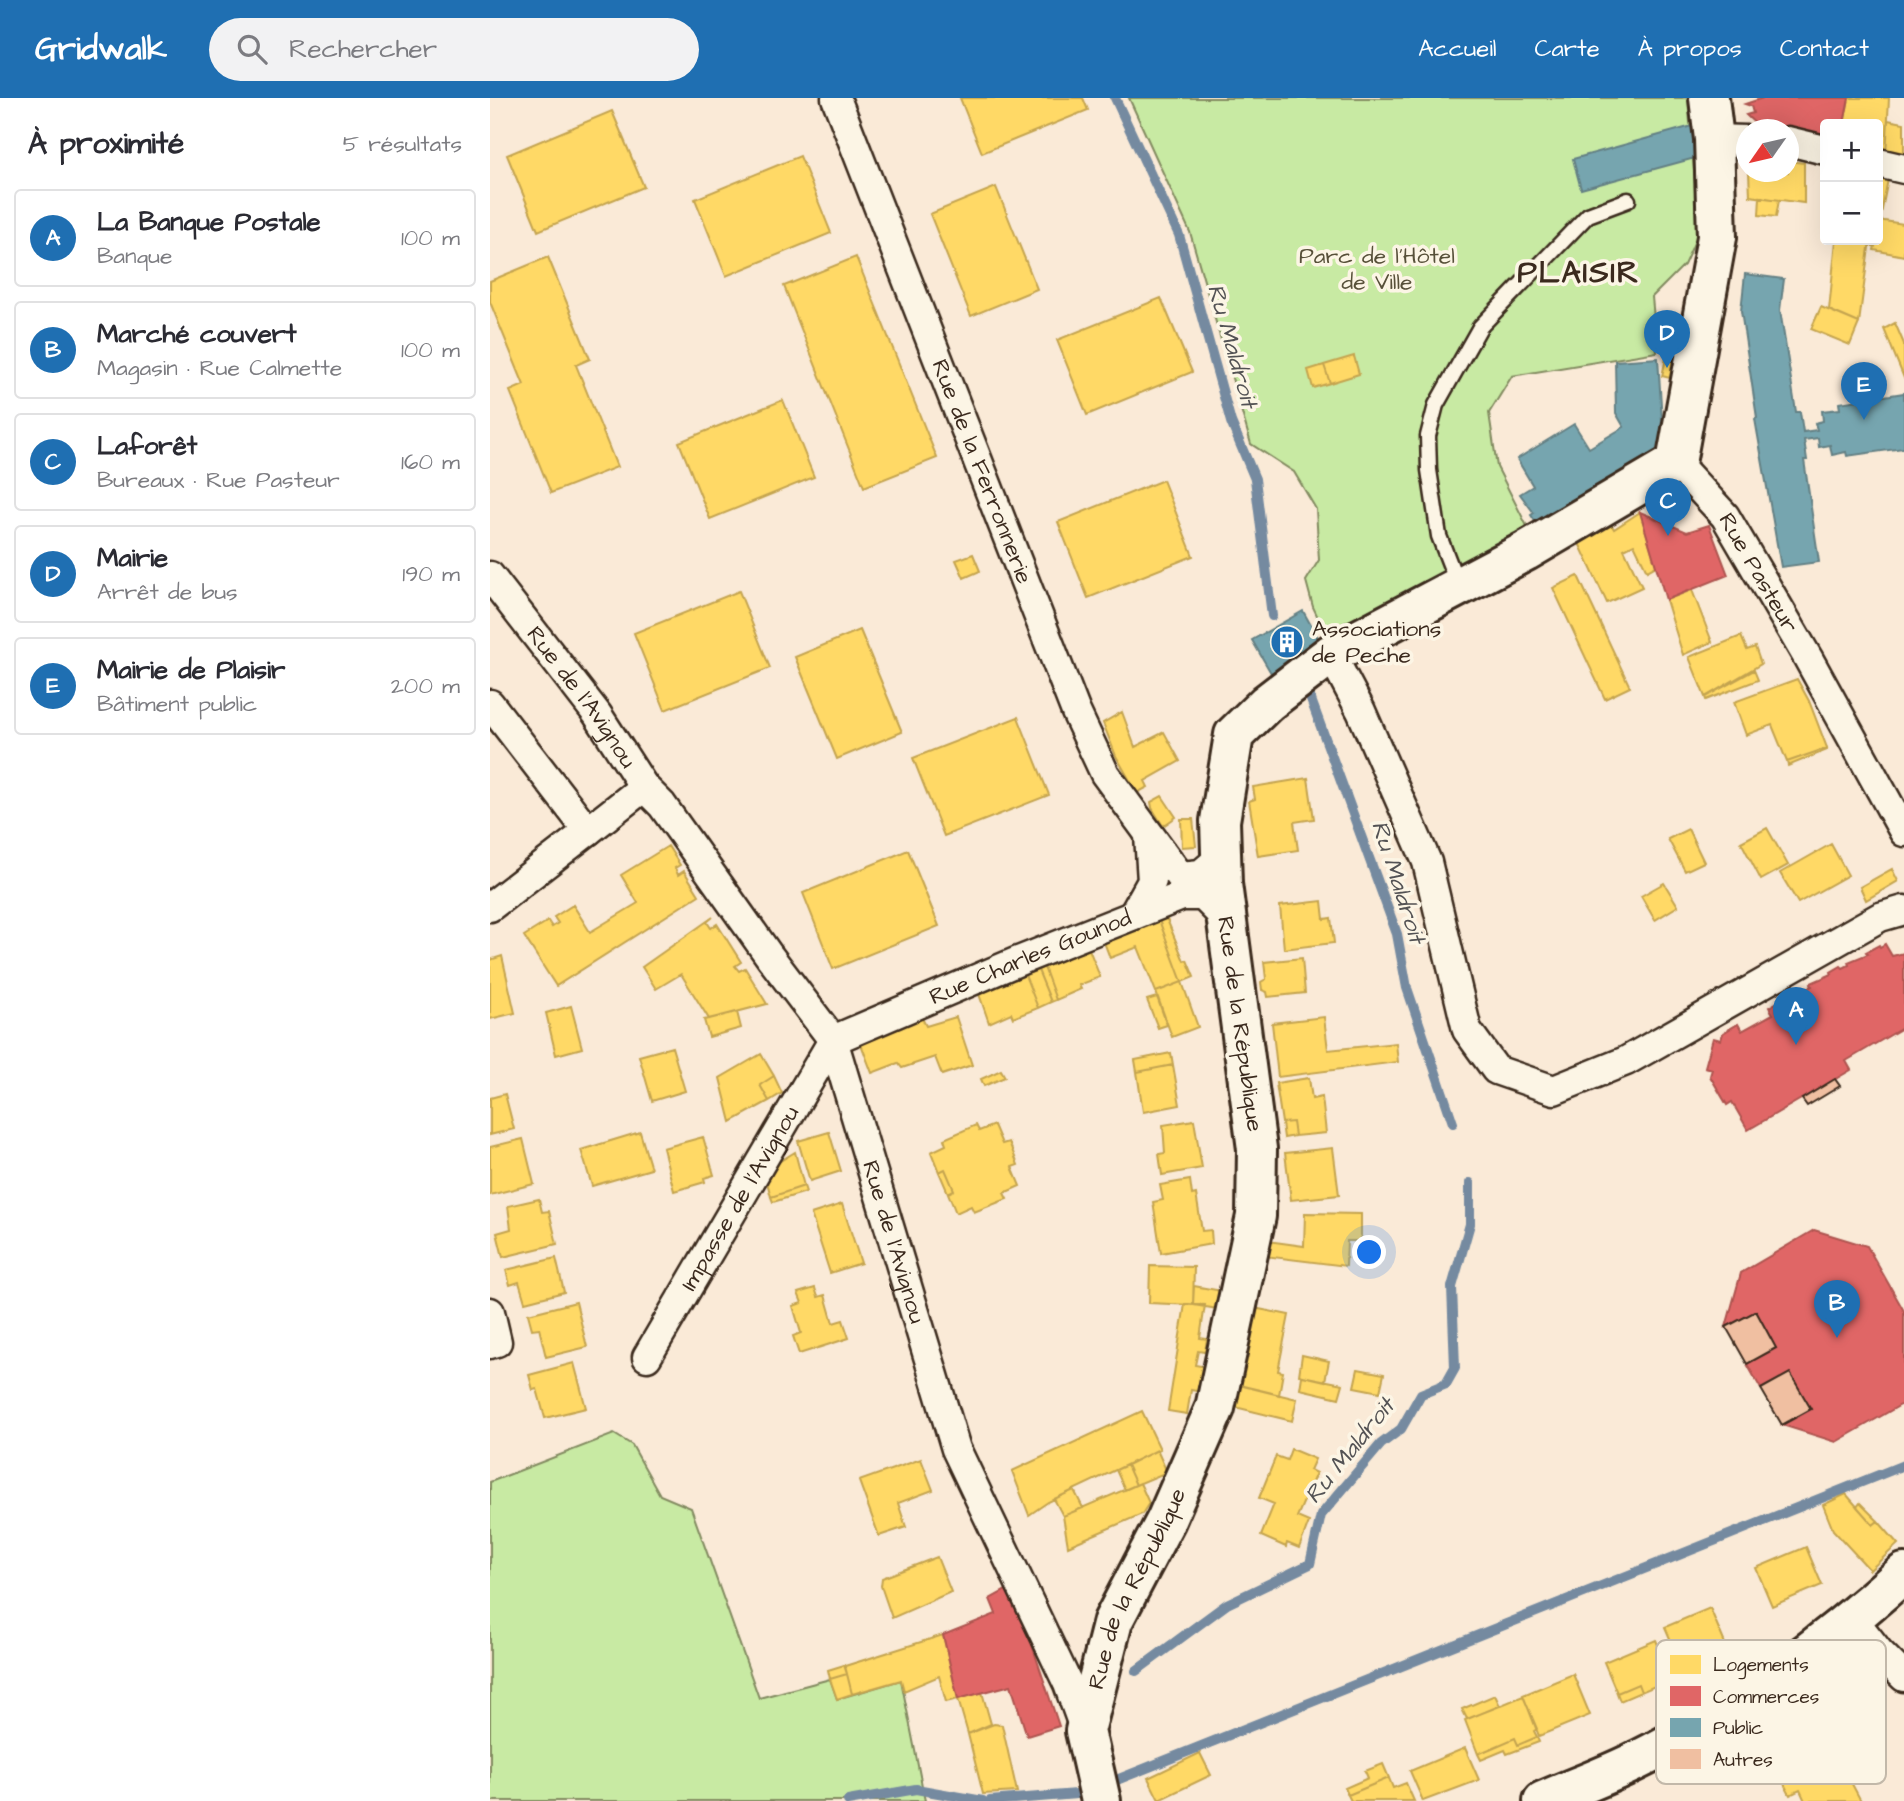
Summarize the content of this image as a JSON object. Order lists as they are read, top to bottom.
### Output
{
  "streets": {
    "street": [
      "Rue de la Ferronnerie",
      "Rue Pasteur",
      "Rue de l'Avignou",
      "Rue Charles Gounod",
      "Rue de la République",
      "Impasse de l'Avignou"
    ]
  },
  "crossings": [
    ["Rue de la Ferronnerie", "Rue de la République"],
    ["Rue Pasteur", "Rue de la République"],
    ["Rue de l'Avignou", "Rue Charles Gounod"],
    ["Rue de l'Avignou", "Rue de la République"],
    ["Rue de l'Avignou", "Impasse de l'Avignou"],
    ["Rue Charles Gounod", "Rue de la République"],
    ["Rue Charles Gounod", "Impasse de l'Avignou"]
  ],
  "districts": ["PLAISIR"],
  "water": ["Ru Maldroit"],
  "parks": ["Parc de l'Hôtel de Ville"],
  "places": {
    "building": ["Associations de Peche"]
  },
  "legend": [
    "Logements",
    "Commerces",
    "Public",
    "Autres"
  ],
  "north": "bottom left",
  "page": {
    "header": "Gridwalk",
    "search": "Rechercher",
    "nav": [
      "Accueil",
      "Carte",
      "À propos",
      "Contact"
    ],
    "heading": ["À proximité", "5 résultats"],
    "map_buttons": ["+", "−"],
    "list": [
      {
        "mark": "A",
        "name": "La Banque Postale",
        "note": "Banque",
        "value": "100 m"
      },
      {
        "mark": "B",
        "name": "Marché couvert",
        "note": "Magasin · Rue Calmette",
        "value": "100 m"
      },
      {
        "mark": "C",
        "name": "Laforêt",
        "note": "Bureaux · Rue Pasteur",
        "value": "160 m"
      },
      {
        "mark": "D",
        "name": "Mairie",
        "note": "Arrêt de bus",
        "value": "190 m"
      },
      {
        "mark": "E",
        "name": "Mairie de Plaisir",
        "note": "Bâtiment public",
        "value": "200 m"
      }
    ],
    "pins": [
      "D",
      "E",
      "C",
      "A",
      "B"
    ]
  }
}
